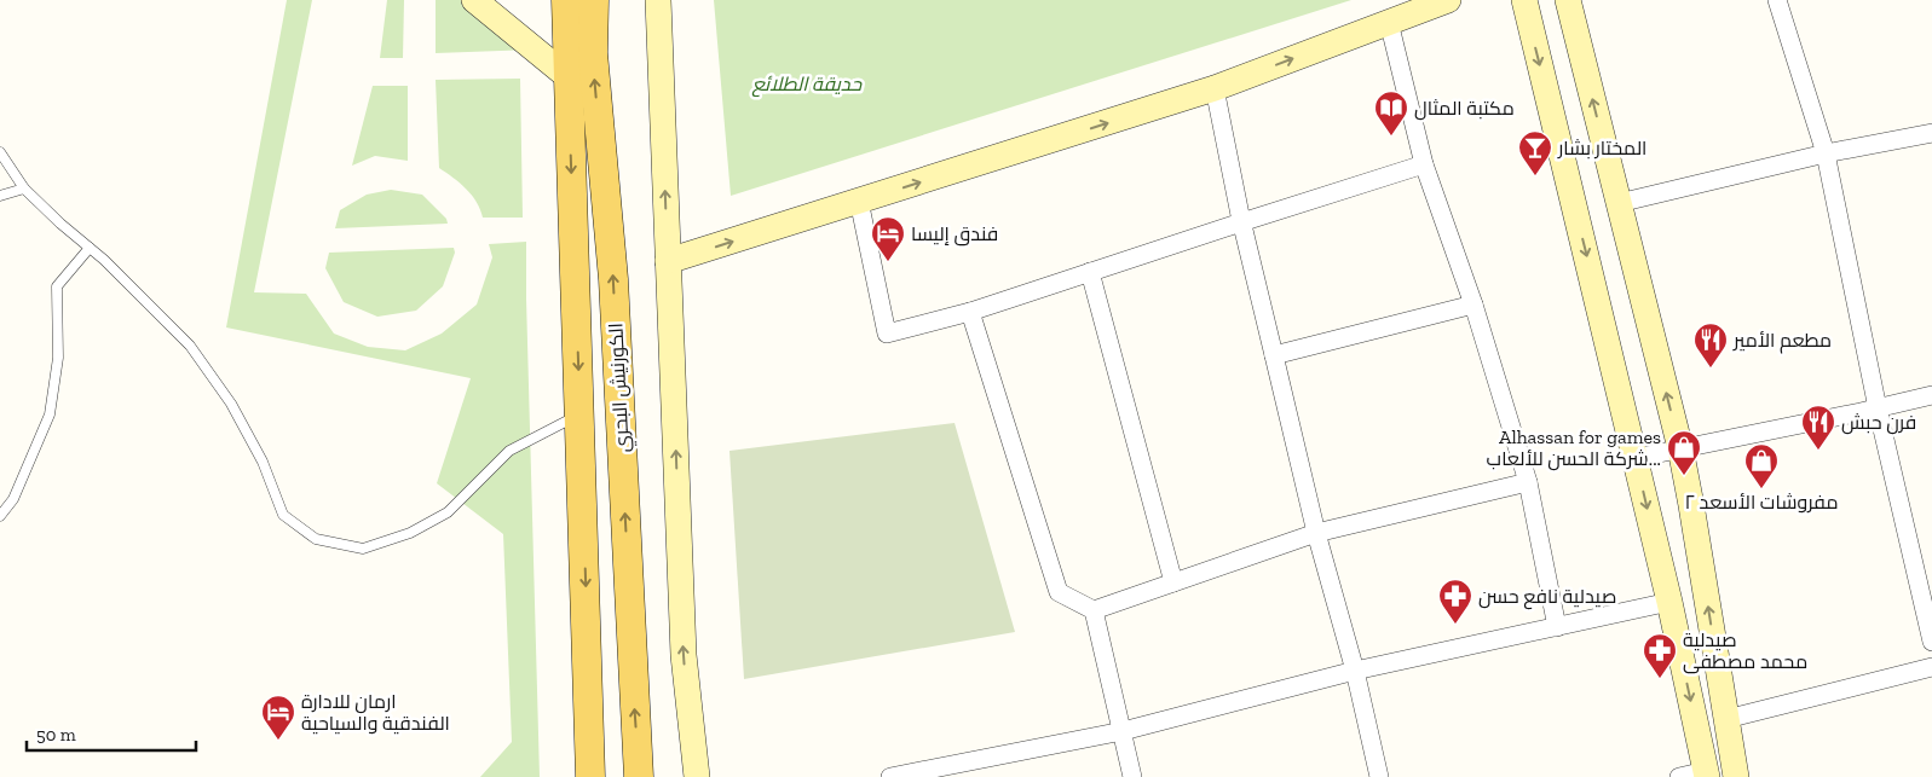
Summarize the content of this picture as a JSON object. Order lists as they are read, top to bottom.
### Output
{
  "streets": {
    "main road": ["الكورنيش البحري"]
  },
  "parks": ["حديقة الطلائع"],
  "places": {
    "library": ["مكتبة المثال"],
    "bar": ["المختار بشار"],
    "hotel": ["فندق إليسا", "ارمان للادارة الفندقية والسياحية"],
    "restaurant": ["مطعم الأمير", "فرن حبش"],
    "shop": ["Alhassan for games شركة الحسن للألعاب...", "مفروشات الأسعد ٢"],
    "pharmacy": ["صيدلية نافع حسن", "صيدلية محمد مصطفى"]
  },
  "scale_bar": "50 m"
}
